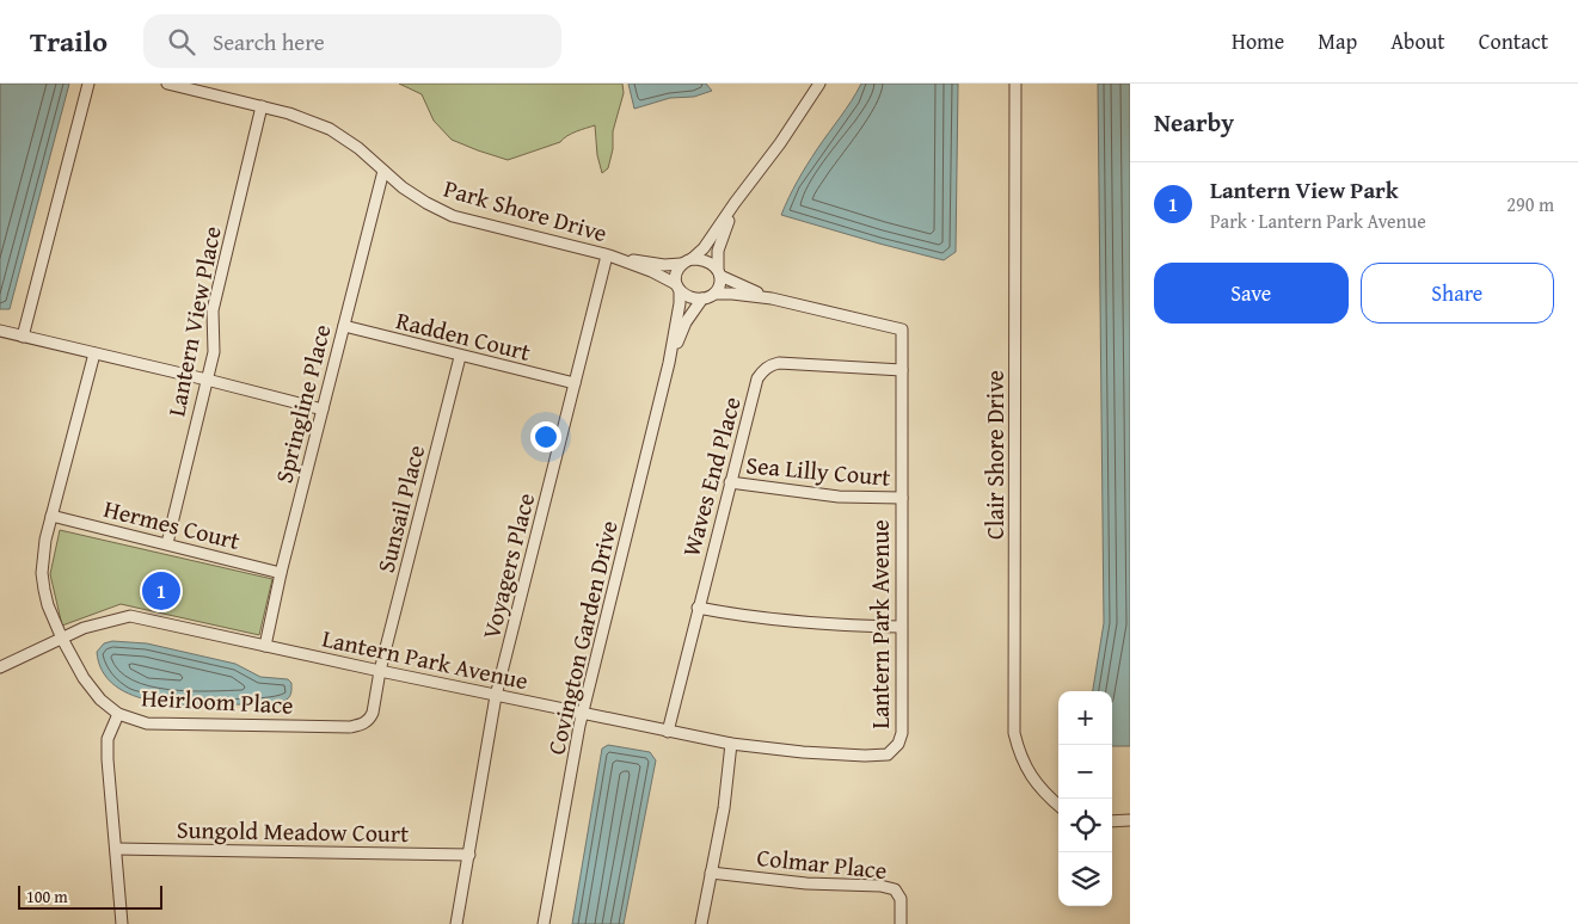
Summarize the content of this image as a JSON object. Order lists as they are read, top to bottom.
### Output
{
  "streets": {
    "street": [
      "Park Shore Drive",
      "Lantern View Place",
      "Radden Court",
      "Springline Place",
      "Clair Shore Drive",
      "Sea Lilly Court",
      "Waves End Place",
      "Sunsail Place",
      "Hermes Court",
      "Voyagers Place",
      "Lantern Park Avenue",
      "Covington Garden Drive",
      "Heirloom Place",
      "Sungold Meadow Court",
      "Colmar Place"
    ]
  },
  "crossings": [
    ["Park Shore Drive", "Lantern View Place"],
    ["Park Shore Drive", "Springline Place"],
    ["Park Shore Drive", "Voyagers Place"],
    ["Park Shore Drive", "Covington Garden Drive"],
    ["Lantern View Place", "Hermes Court"],
    ["Radden Court", "Springline Place"],
    ["Radden Court", "Sunsail Place"],
    ["Radden Court", "Voyagers Place"],
    ["Springline Place", "Hermes Court"],
    ["Springline Place", "Lantern Park Avenue"],
    ["Sea Lilly Court", "Waves End Place"],
    ["Sea Lilly Court", "Lantern Park Avenue"],
    ["Waves End Place", "Lantern Park Avenue"],
    ["Sunsail Place", "Lantern Park Avenue"],
    ["Sunsail Place", "Heirloom Place"],
    ["Hermes Court", "Heirloom Place"],
    ["Voyagers Place", "Lantern Park Avenue"],
    ["Voyagers Place", "Sungold Meadow Court"],
    ["Lantern Park Avenue", "Covington Garden Drive"],
    ["Lantern Park Avenue", "Heirloom Place"]
  ],
  "scale_bar": "100 m",
  "page": {
    "header": "Trailo",
    "search": "Search here",
    "nav": [
      "Home",
      "Map",
      "About",
      "Contact"
    ],
    "heading": "Nearby",
    "list": [
      {
        "mark": "1",
        "name": "Lantern View Park",
        "note": "Park · Lantern Park Avenue",
        "value": "290 m"
      }
    ],
    "buttons": ["Save", "Share"],
    "pins": "1",
    "map_buttons": ["+", "−"],
    "scale": "100 m"
  }
}
